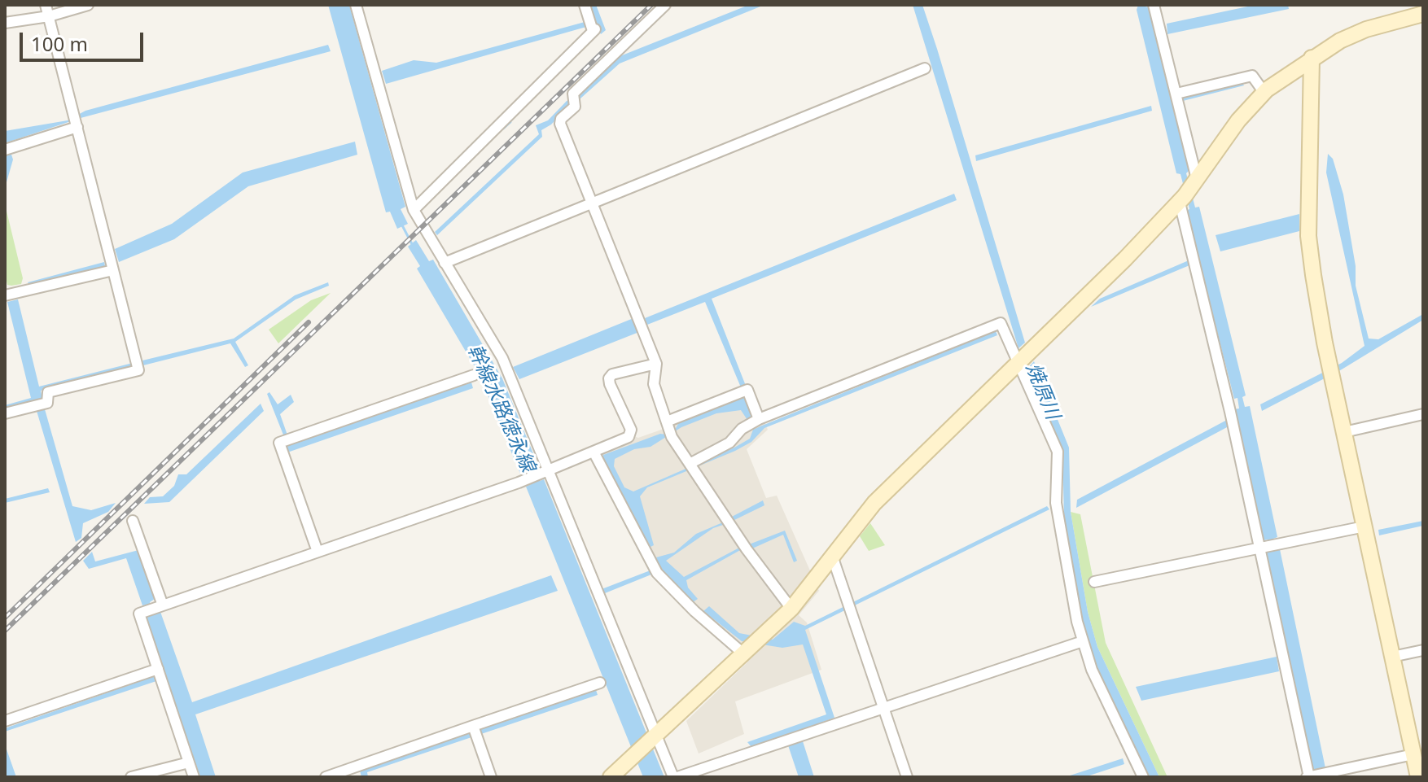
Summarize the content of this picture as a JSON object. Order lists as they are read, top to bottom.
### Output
{
  "water": ["焼原川", "幹線水路徳永線"],
  "scale_bar": "100 m"
}
